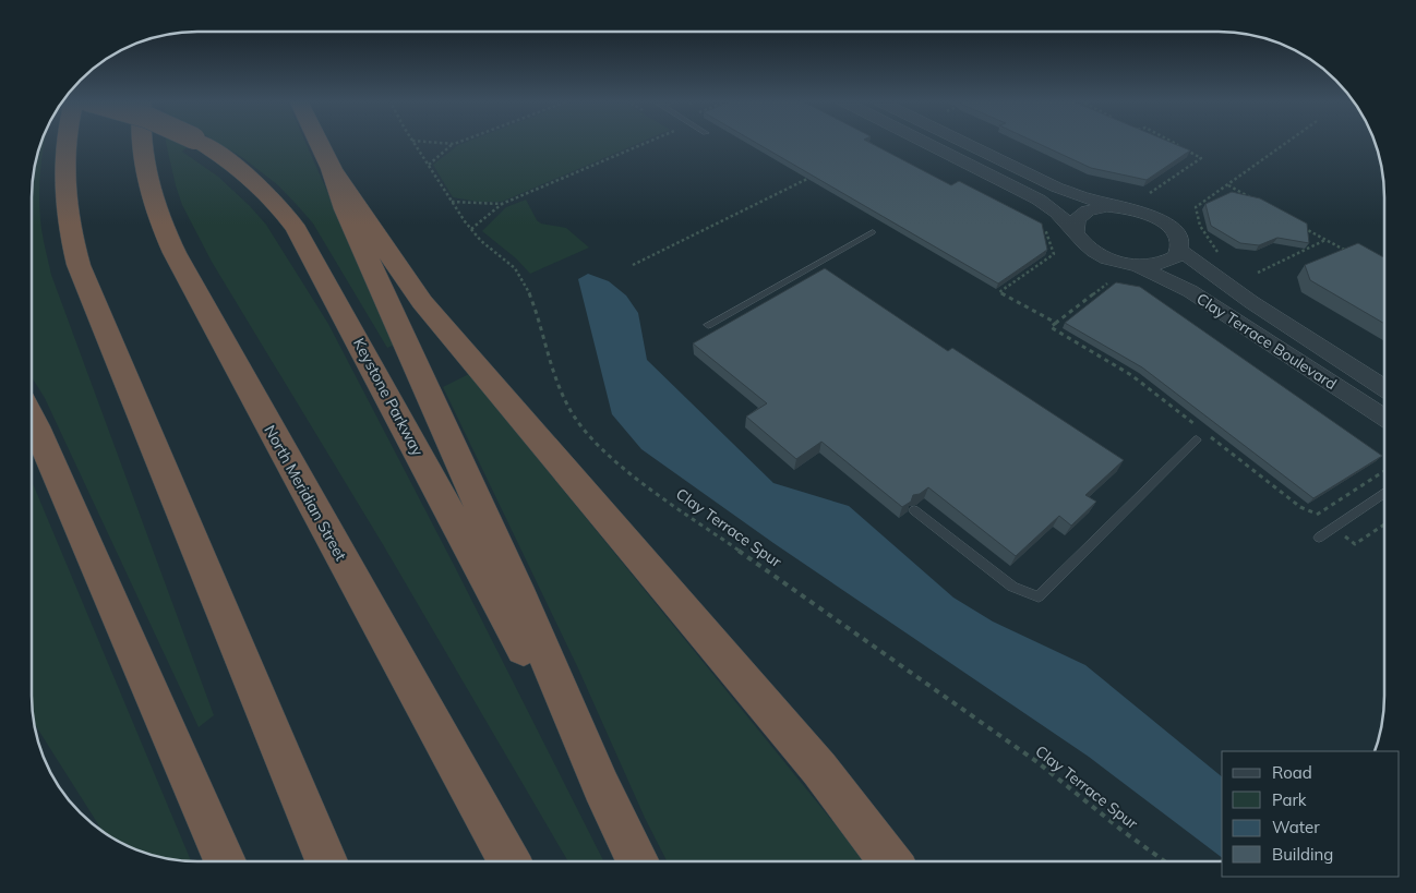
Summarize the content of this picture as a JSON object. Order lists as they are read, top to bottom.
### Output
{
  "streets": {
    "highway": ["Keystone Parkway", "North Meridian Street"],
    "street": ["Clay Terrace Boulevard"],
    "path": ["Clay Terrace Spur"]
  },
  "legend": [
    "Road",
    "Park",
    "Water",
    "Building"
  ]
}
